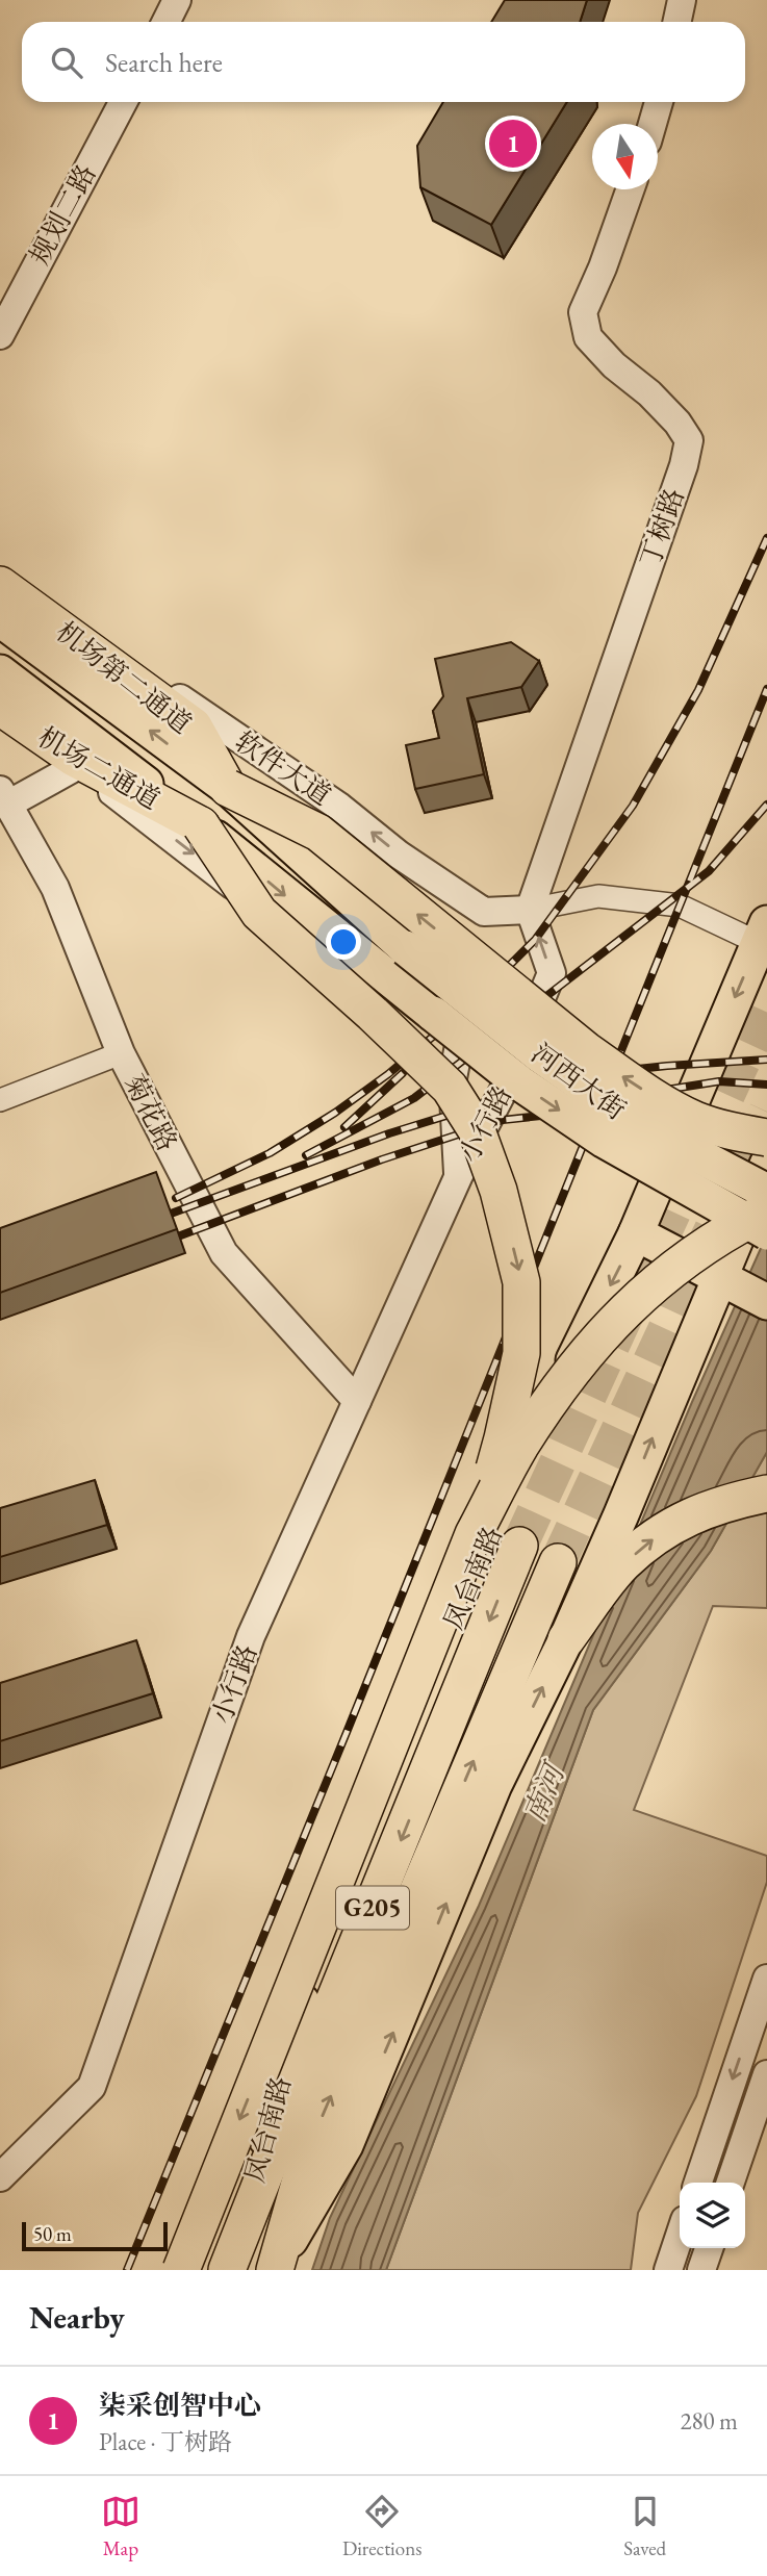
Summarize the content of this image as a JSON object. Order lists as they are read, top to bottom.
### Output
{
  "streets": {
    "highway": [
      "机场第二通道",
      "机场二通道",
      "凤台南路",
      "G205"
    ],
    "main road": ["软件大道", "河西大街"],
    "street": [
      "规划二路",
      "丁树路",
      "菊花路",
      "小行路"
    ]
  },
  "crossings": [
    ["丁树路", "小行路"],
    ["机场第二通道", "软件大道"],
    ["机场二通道", "河西大街"],
    ["软件大道", "河西大街"],
    ["软件大道", "小行路"],
    ["菊花路", "小行路"]
  ],
  "water": ["南河"],
  "scale_bar": "50 m",
  "north": "bottom",
  "page": {
    "search": "Search here",
    "pins": "1",
    "scale": "50 m",
    "heading": "Nearby",
    "list": [
      {
        "mark": "1",
        "name": "柒采创智中心",
        "note": "Place · 丁树路",
        "value": "280 m"
      }
    ],
    "nav": ["Map", "Directions", "Saved"]
  }
}
